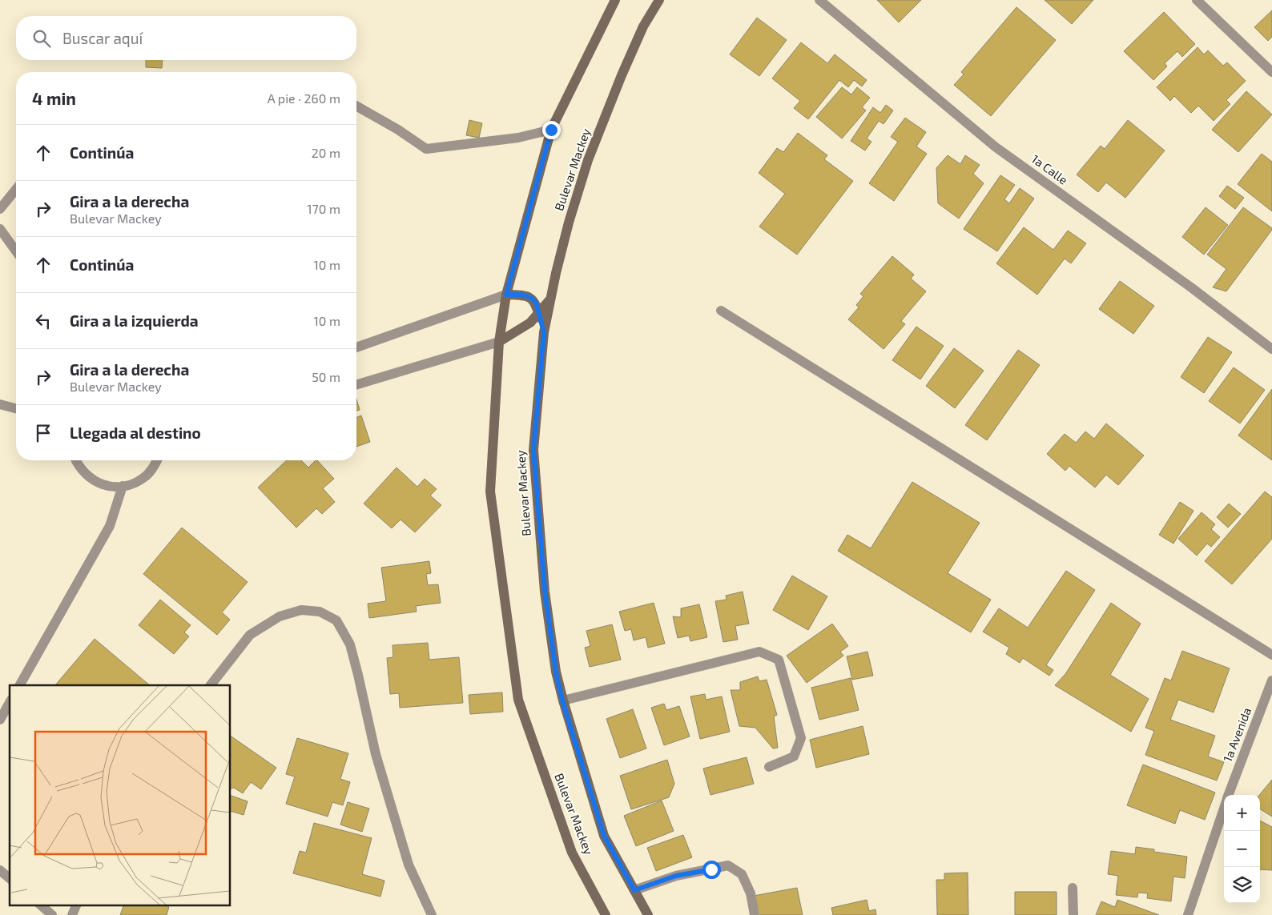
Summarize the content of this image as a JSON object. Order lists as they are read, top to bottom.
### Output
{
  "streets": {
    "main road": ["Bulevar Mackey"],
    "street": ["1a Calle", "1a Avenida"]
  },
  "page": {
    "search": "Buscar aquí",
    "heading": ["4 min", "A pie · 260 m"],
    "list": [
      ["Continúa", "20 m"],
      ["Gira a la derecha", "Bulevar Mackey", "170 m"],
      ["Continúa", "10 m"],
      ["Gira a la izquierda", "10 m"],
      ["Gira a la derecha", "Bulevar Mackey", "50 m"],
      "Llegada al destino"
    ],
    "map_buttons": ["+", "−"]
  }
}
